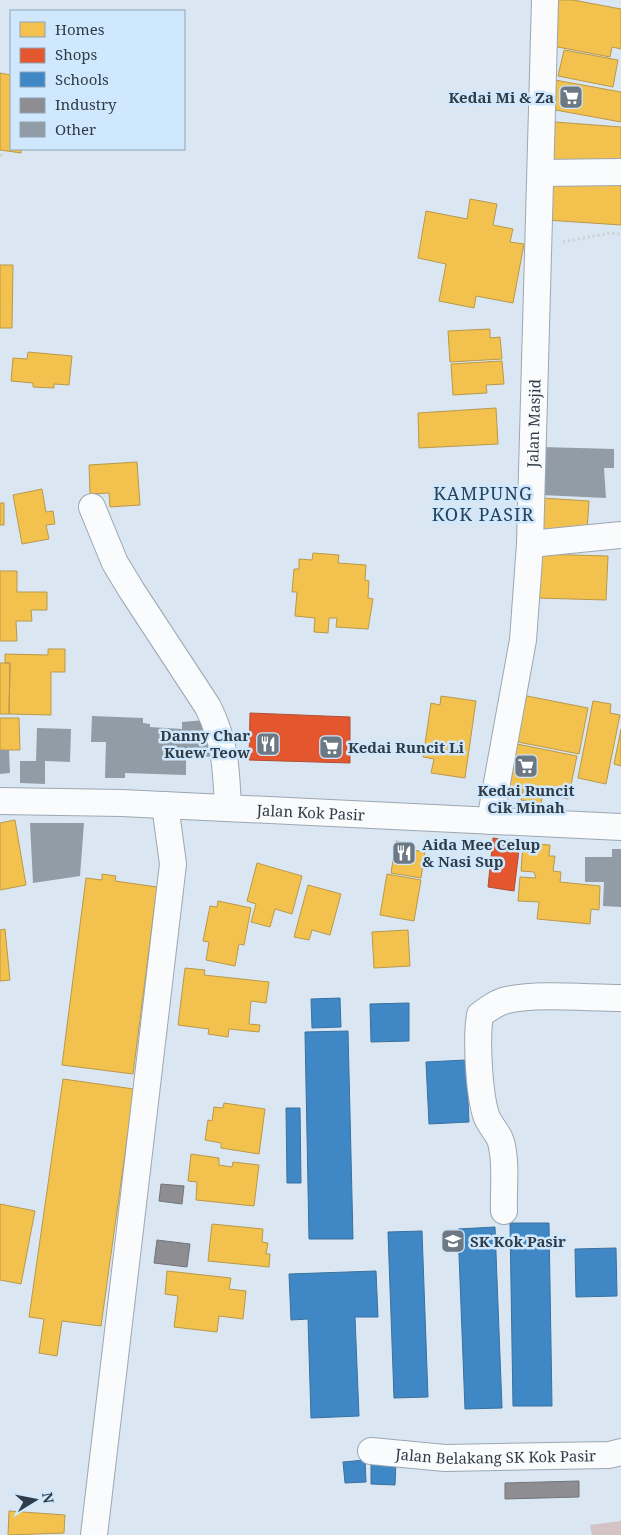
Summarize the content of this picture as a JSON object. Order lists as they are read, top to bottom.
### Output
{
  "streets": {
    "street": ["Jalan Masjid", "Jalan Kok Pasir", "Jalan Belakang SK Kok Pasir"]
  },
  "crossings": [
    ["Jalan Masjid", "Jalan Kok Pasir"]
  ],
  "districts": ["KAMPUNG KOK PASIR"],
  "places": {
    "supermarket": ["Kedai Mi & Za", "Kedai Runcit Li", "Kedai Runcit Cik Minah"],
    "restaurant": ["Danny Char Kuew Teow", "Aida Mee Celup & Nasi Sup"],
    "school or university": ["SK Kok Pasir"]
  },
  "legend": [
    "Homes",
    "Shops",
    "Schools",
    "Industry",
    "Other"
  ],
  "north": "right"
}
